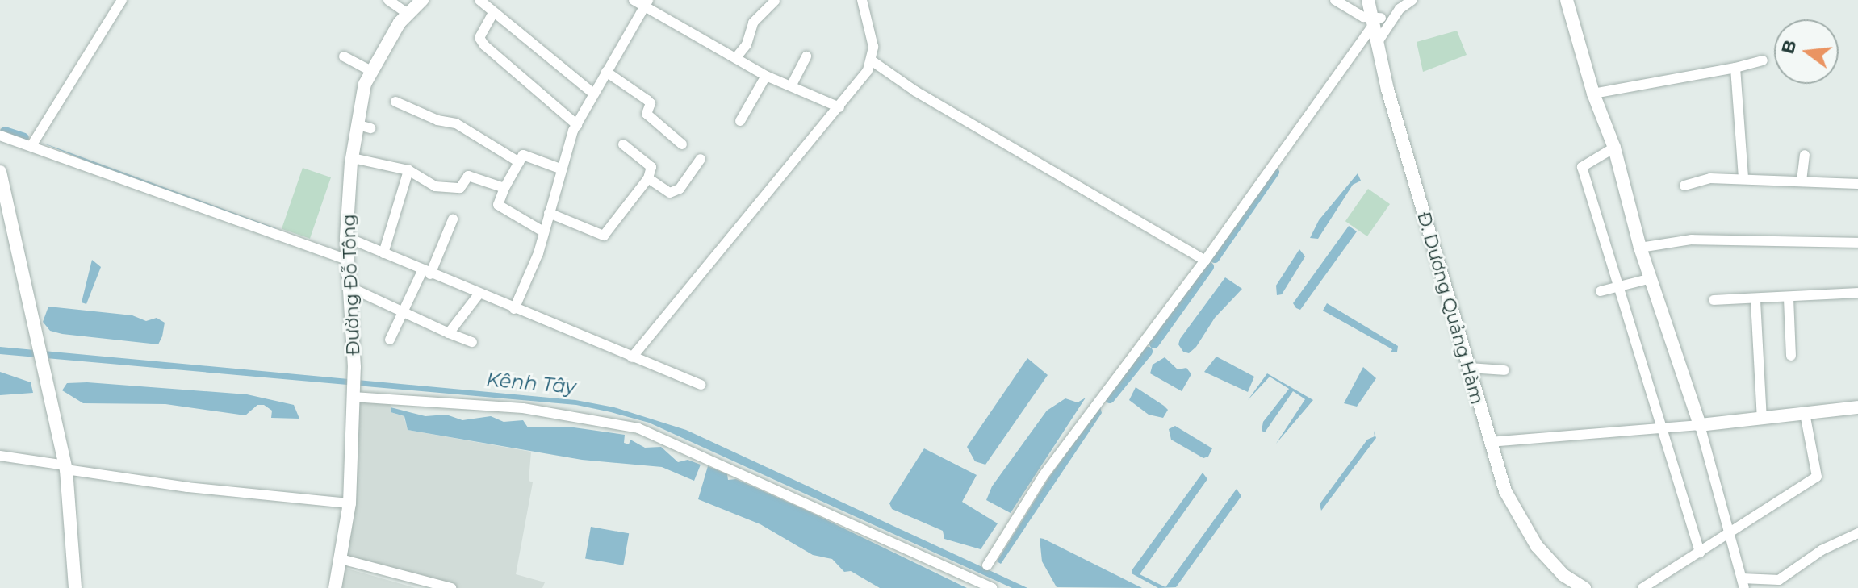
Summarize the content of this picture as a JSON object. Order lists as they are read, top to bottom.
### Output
{
  "streets": {
    "main road": ["Đường Đỗ Tông", "Đ. Dương Quảng Hàm"]
  },
  "water": ["Kênh Tây"],
  "north": "left"
}
